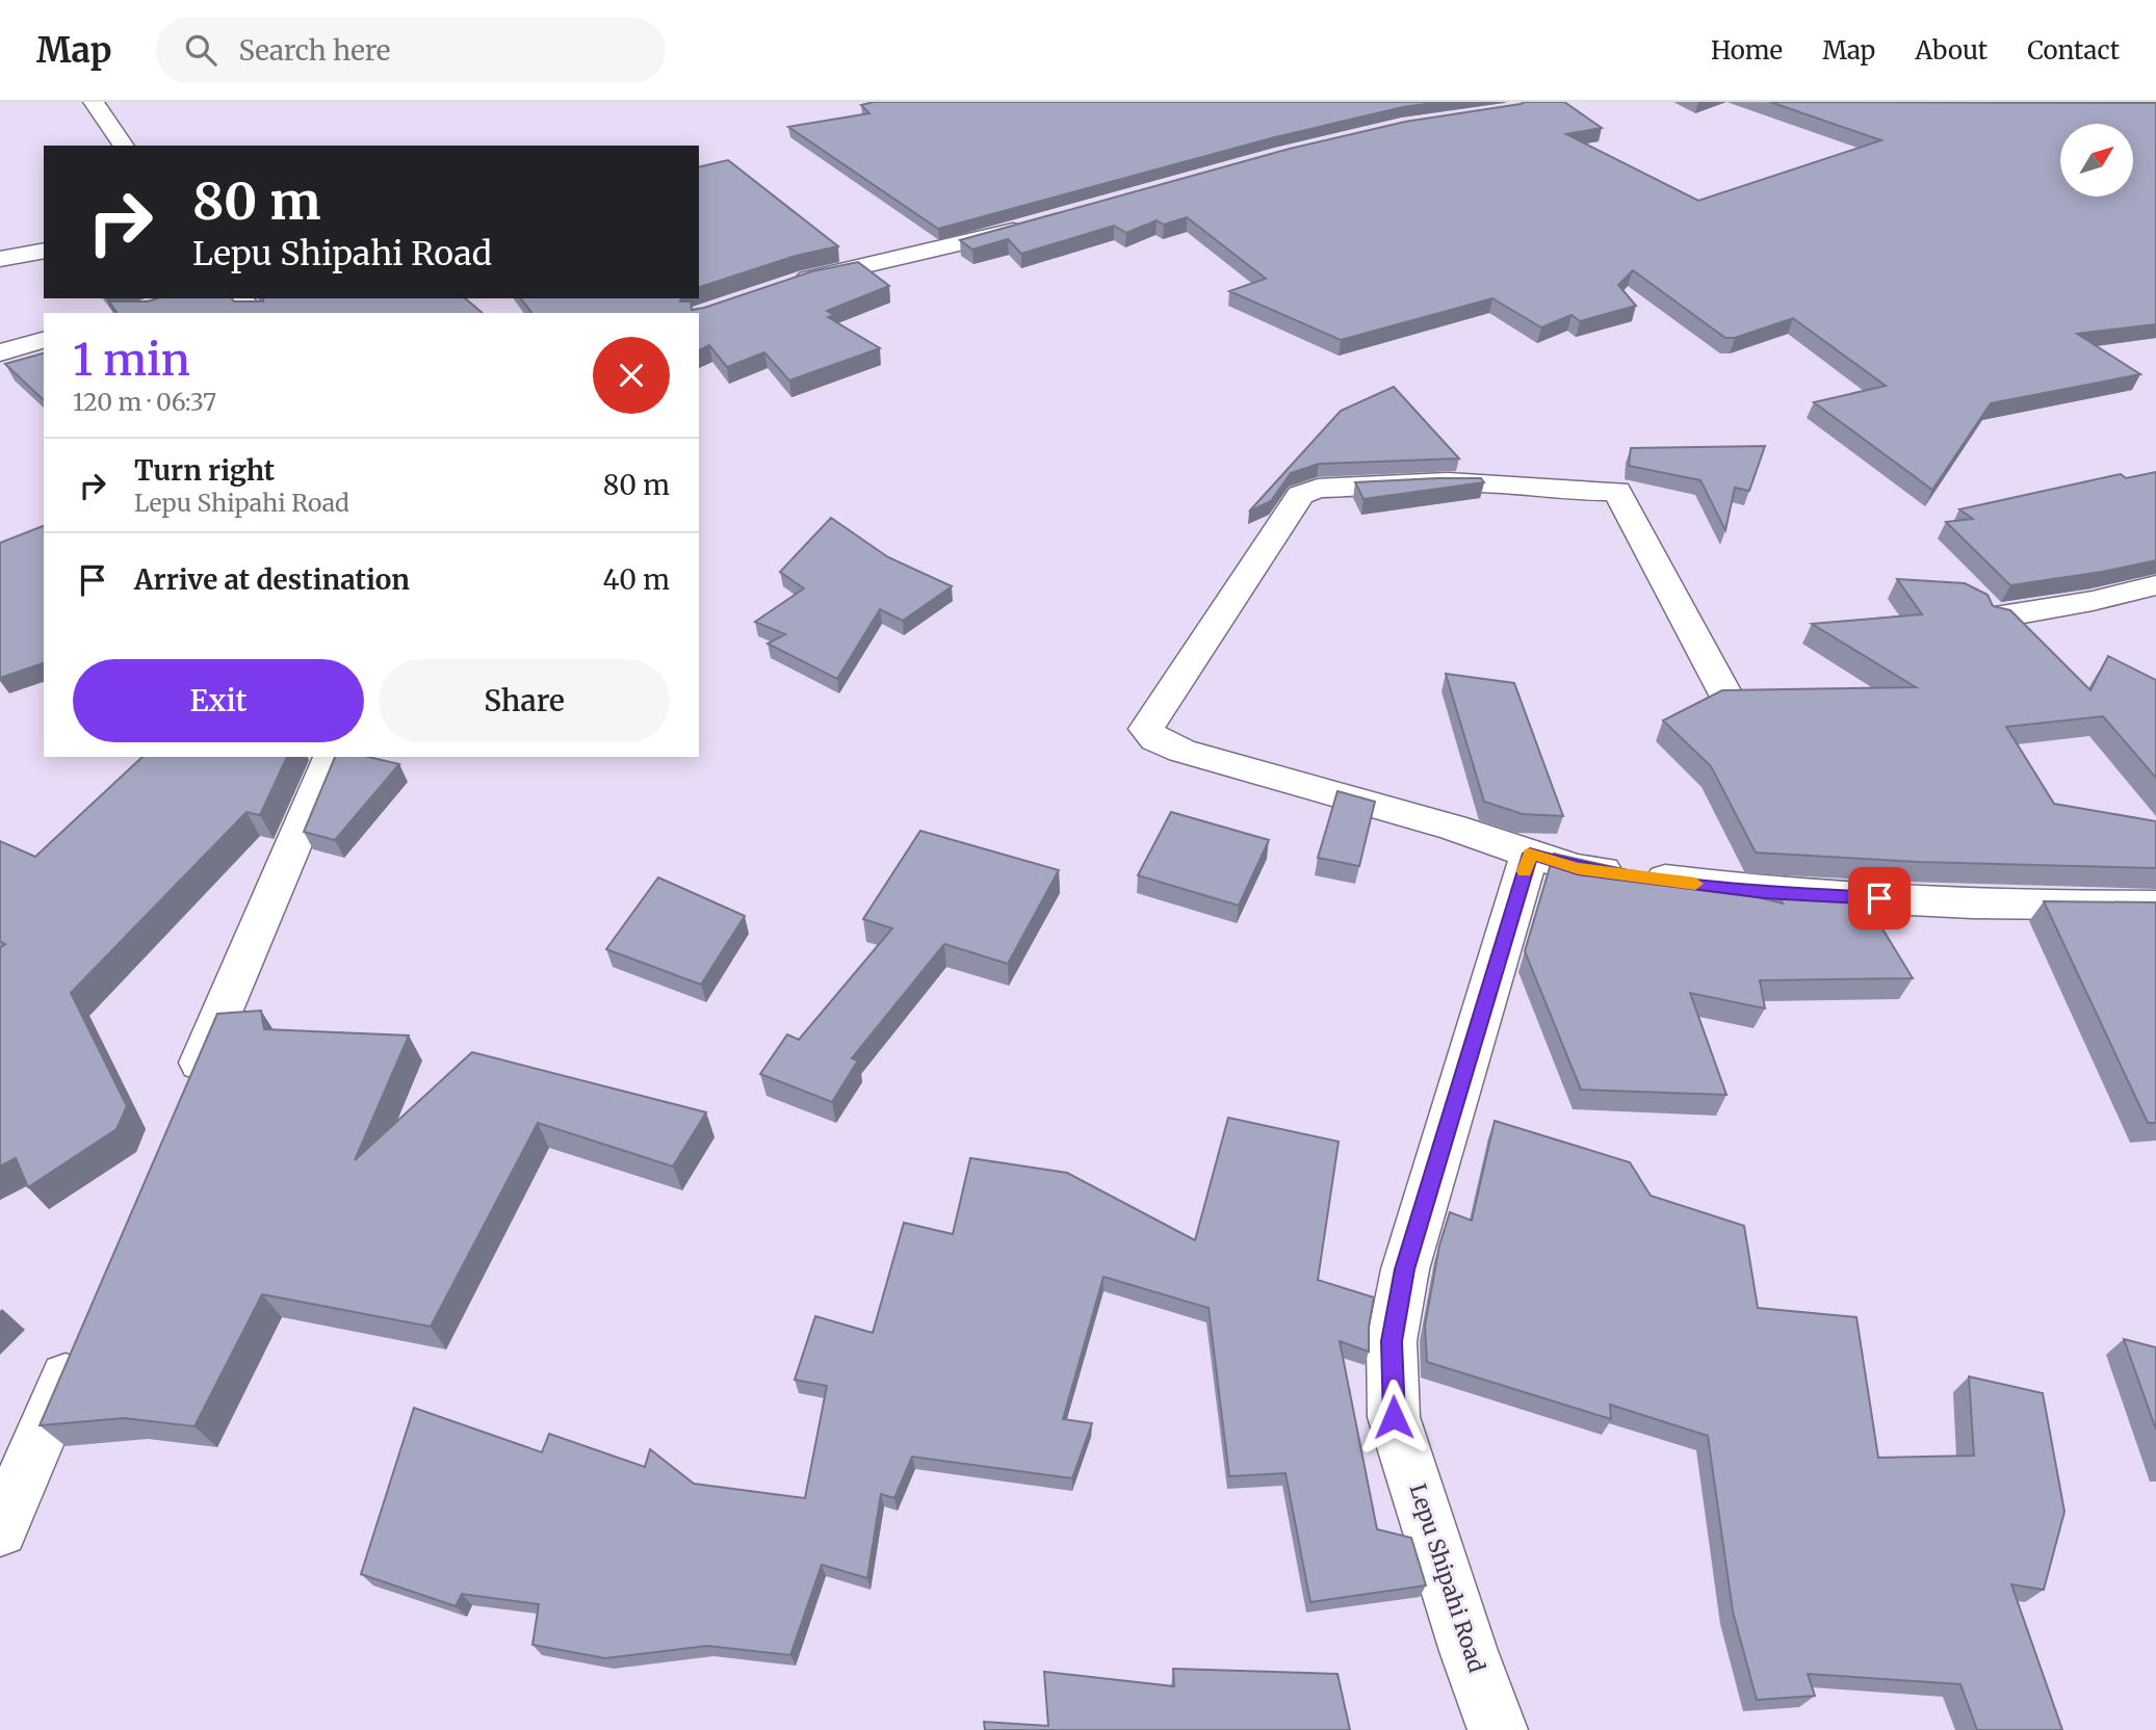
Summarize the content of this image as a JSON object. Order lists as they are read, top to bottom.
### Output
{
  "streets": {
    "street": ["Lepu Shipahi Road"]
  },
  "north": "top right",
  "page": {
    "header": "Map",
    "search": "Search here",
    "nav": [
      "Home",
      "Map",
      "About",
      "Contact"
    ],
    "turn": ["80 m", "Lepu Shipahi Road"],
    "heading": ["1 min", "120 m · 06:37"],
    "list": [
      {
        "name": "Turn right",
        "note": "Lepu Shipahi Road",
        "value": "80 m"
      },
      {
        "name": "Arrive at destination",
        "value": "40 m"
      }
    ],
    "buttons": ["Exit", "Share"]
  }
}
